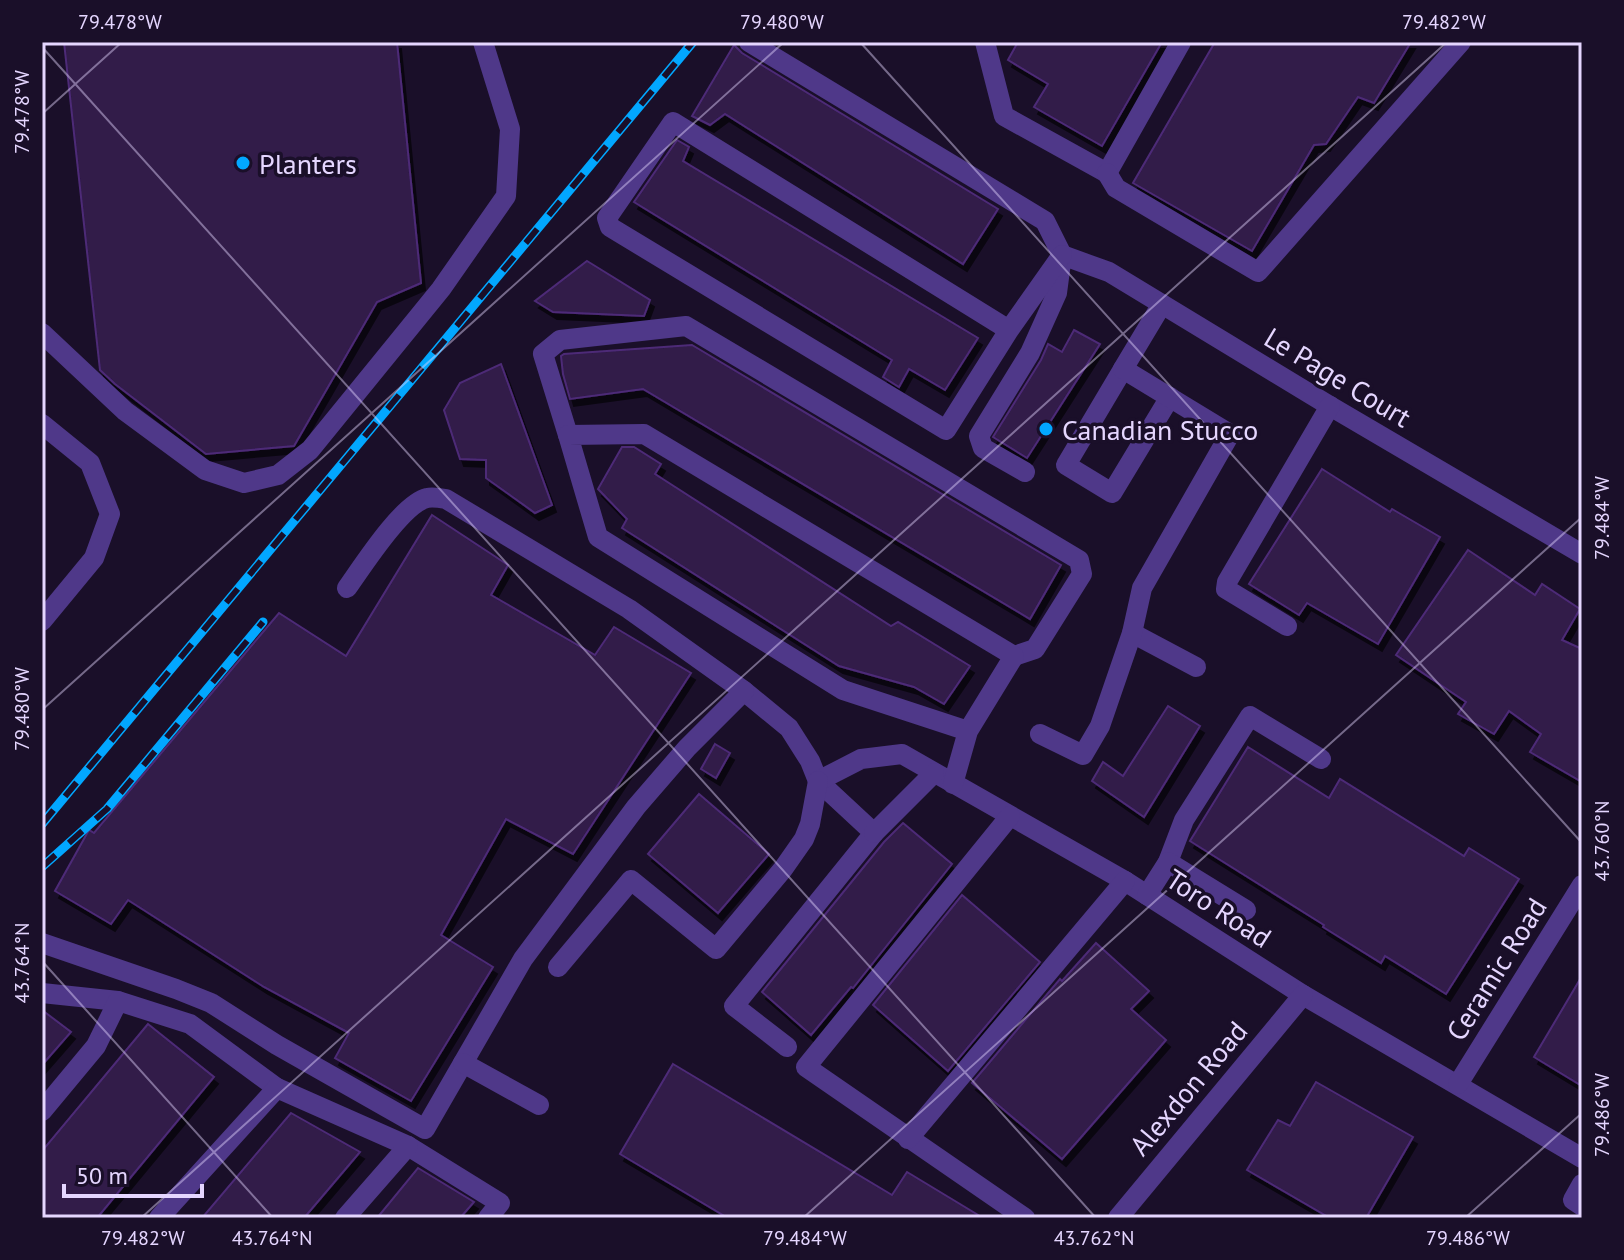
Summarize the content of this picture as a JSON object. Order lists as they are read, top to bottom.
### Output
{
  "streets": {
    "street": [
      "Le Page Court",
      "Toro Road",
      "Ceramic Road",
      "Alexdon Road"
    ]
  },
  "crossings": [
    ["Toro Road", "Ceramic Road"],
    ["Toro Road", "Alexdon Road"]
  ],
  "places": ["Planters", "Canadian Stucco"],
  "scale_bar": "50 m",
  "coordinates": [
    "79.478°W",
    "79.480°W",
    "79.482°W",
    "79.484°W",
    "43.760°N",
    "43.764°N",
    "79.486°W",
    "43.762°N"
  ]
}
